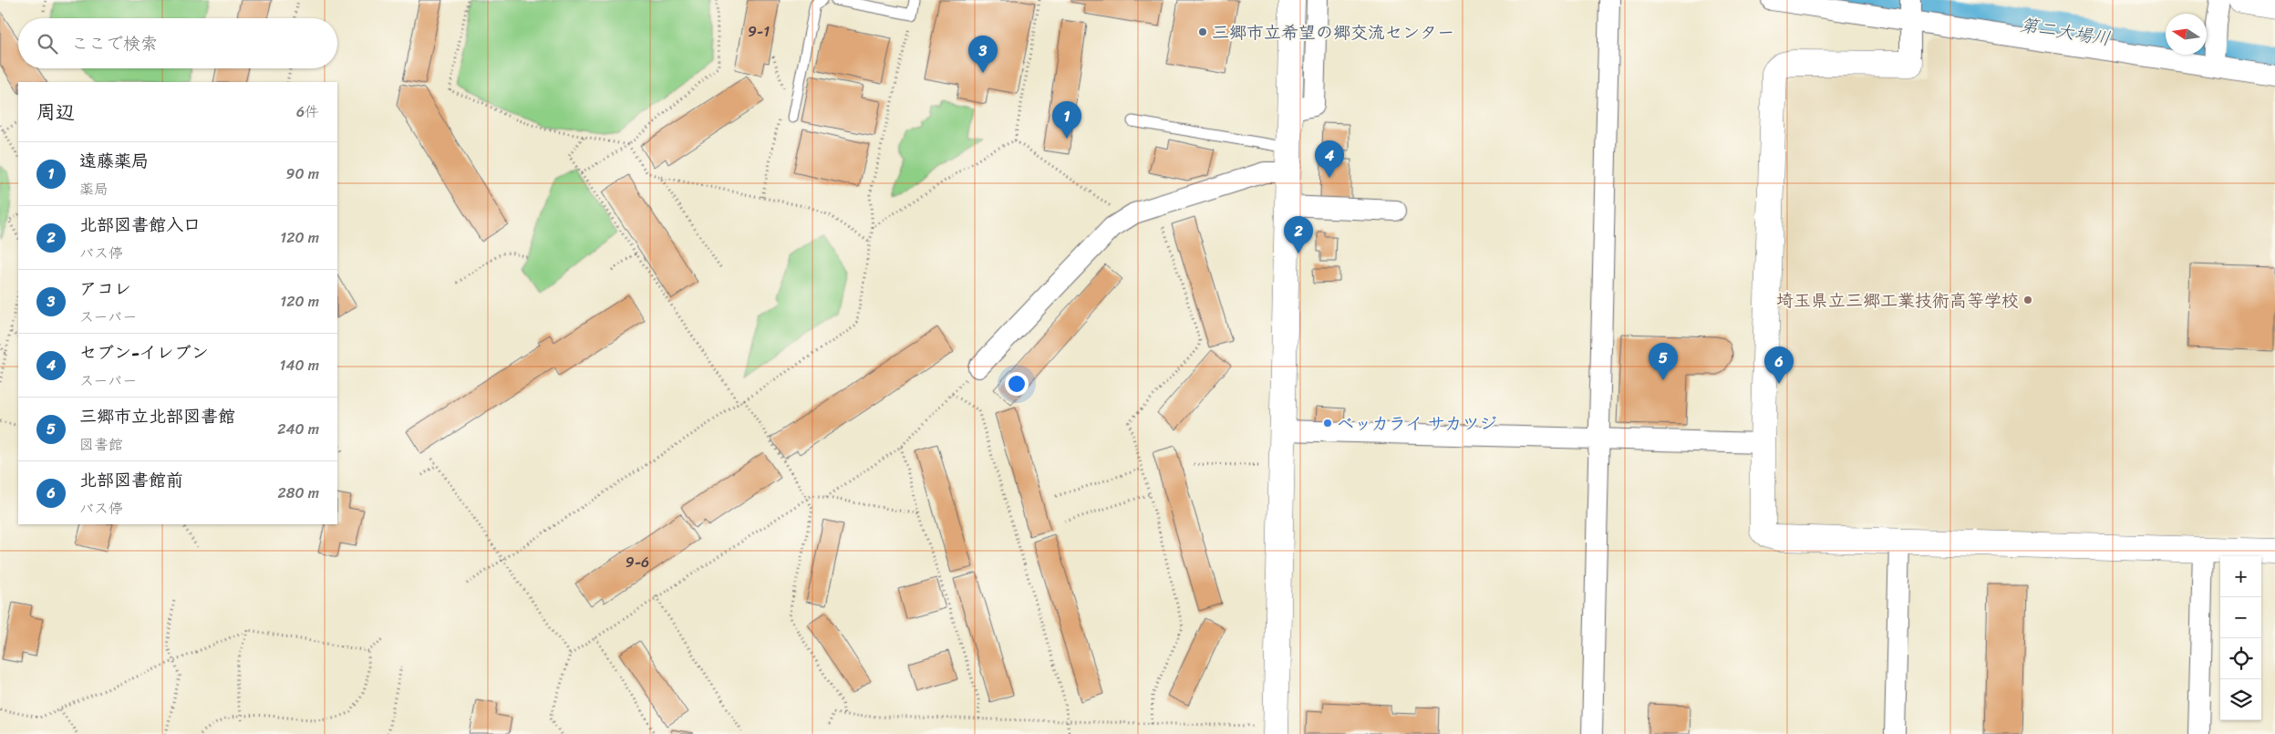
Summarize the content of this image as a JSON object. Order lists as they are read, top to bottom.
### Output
{
  "water": ["第二大場川"],
  "places": ["三郷市立希望の郷交流センター", "埼玉県立三郷工業技術高等学校", "ベッカライ サカツジ"],
  "house_numbers": ["9-1", "9-6"],
  "north": "left",
  "page": {
    "search": "ここで検索",
    "pins": [
      "3",
      "1",
      "4",
      "2",
      "5",
      "6"
    ],
    "heading": ["周辺", "6件"],
    "list": [
      {
        "mark": "1",
        "name": "遠藤薬局",
        "note": "薬局",
        "value": "90 m"
      },
      {
        "mark": "2",
        "name": "北部図書館入口",
        "note": "バス停",
        "value": "120 m"
      },
      {
        "mark": "3",
        "name": "アコレ",
        "note": "スーパー",
        "value": "120 m"
      },
      {
        "mark": "4",
        "name": "セブン-イレブン",
        "note": "スーパー",
        "value": "140 m"
      },
      {
        "mark": "5",
        "name": "三郷市立北部図書館",
        "note": "図書館",
        "value": "240 m"
      },
      {
        "mark": "6",
        "name": "北部図書館前",
        "note": "バス停",
        "value": "280 m"
      }
    ],
    "map_buttons": ["+", "−"]
  }
}
